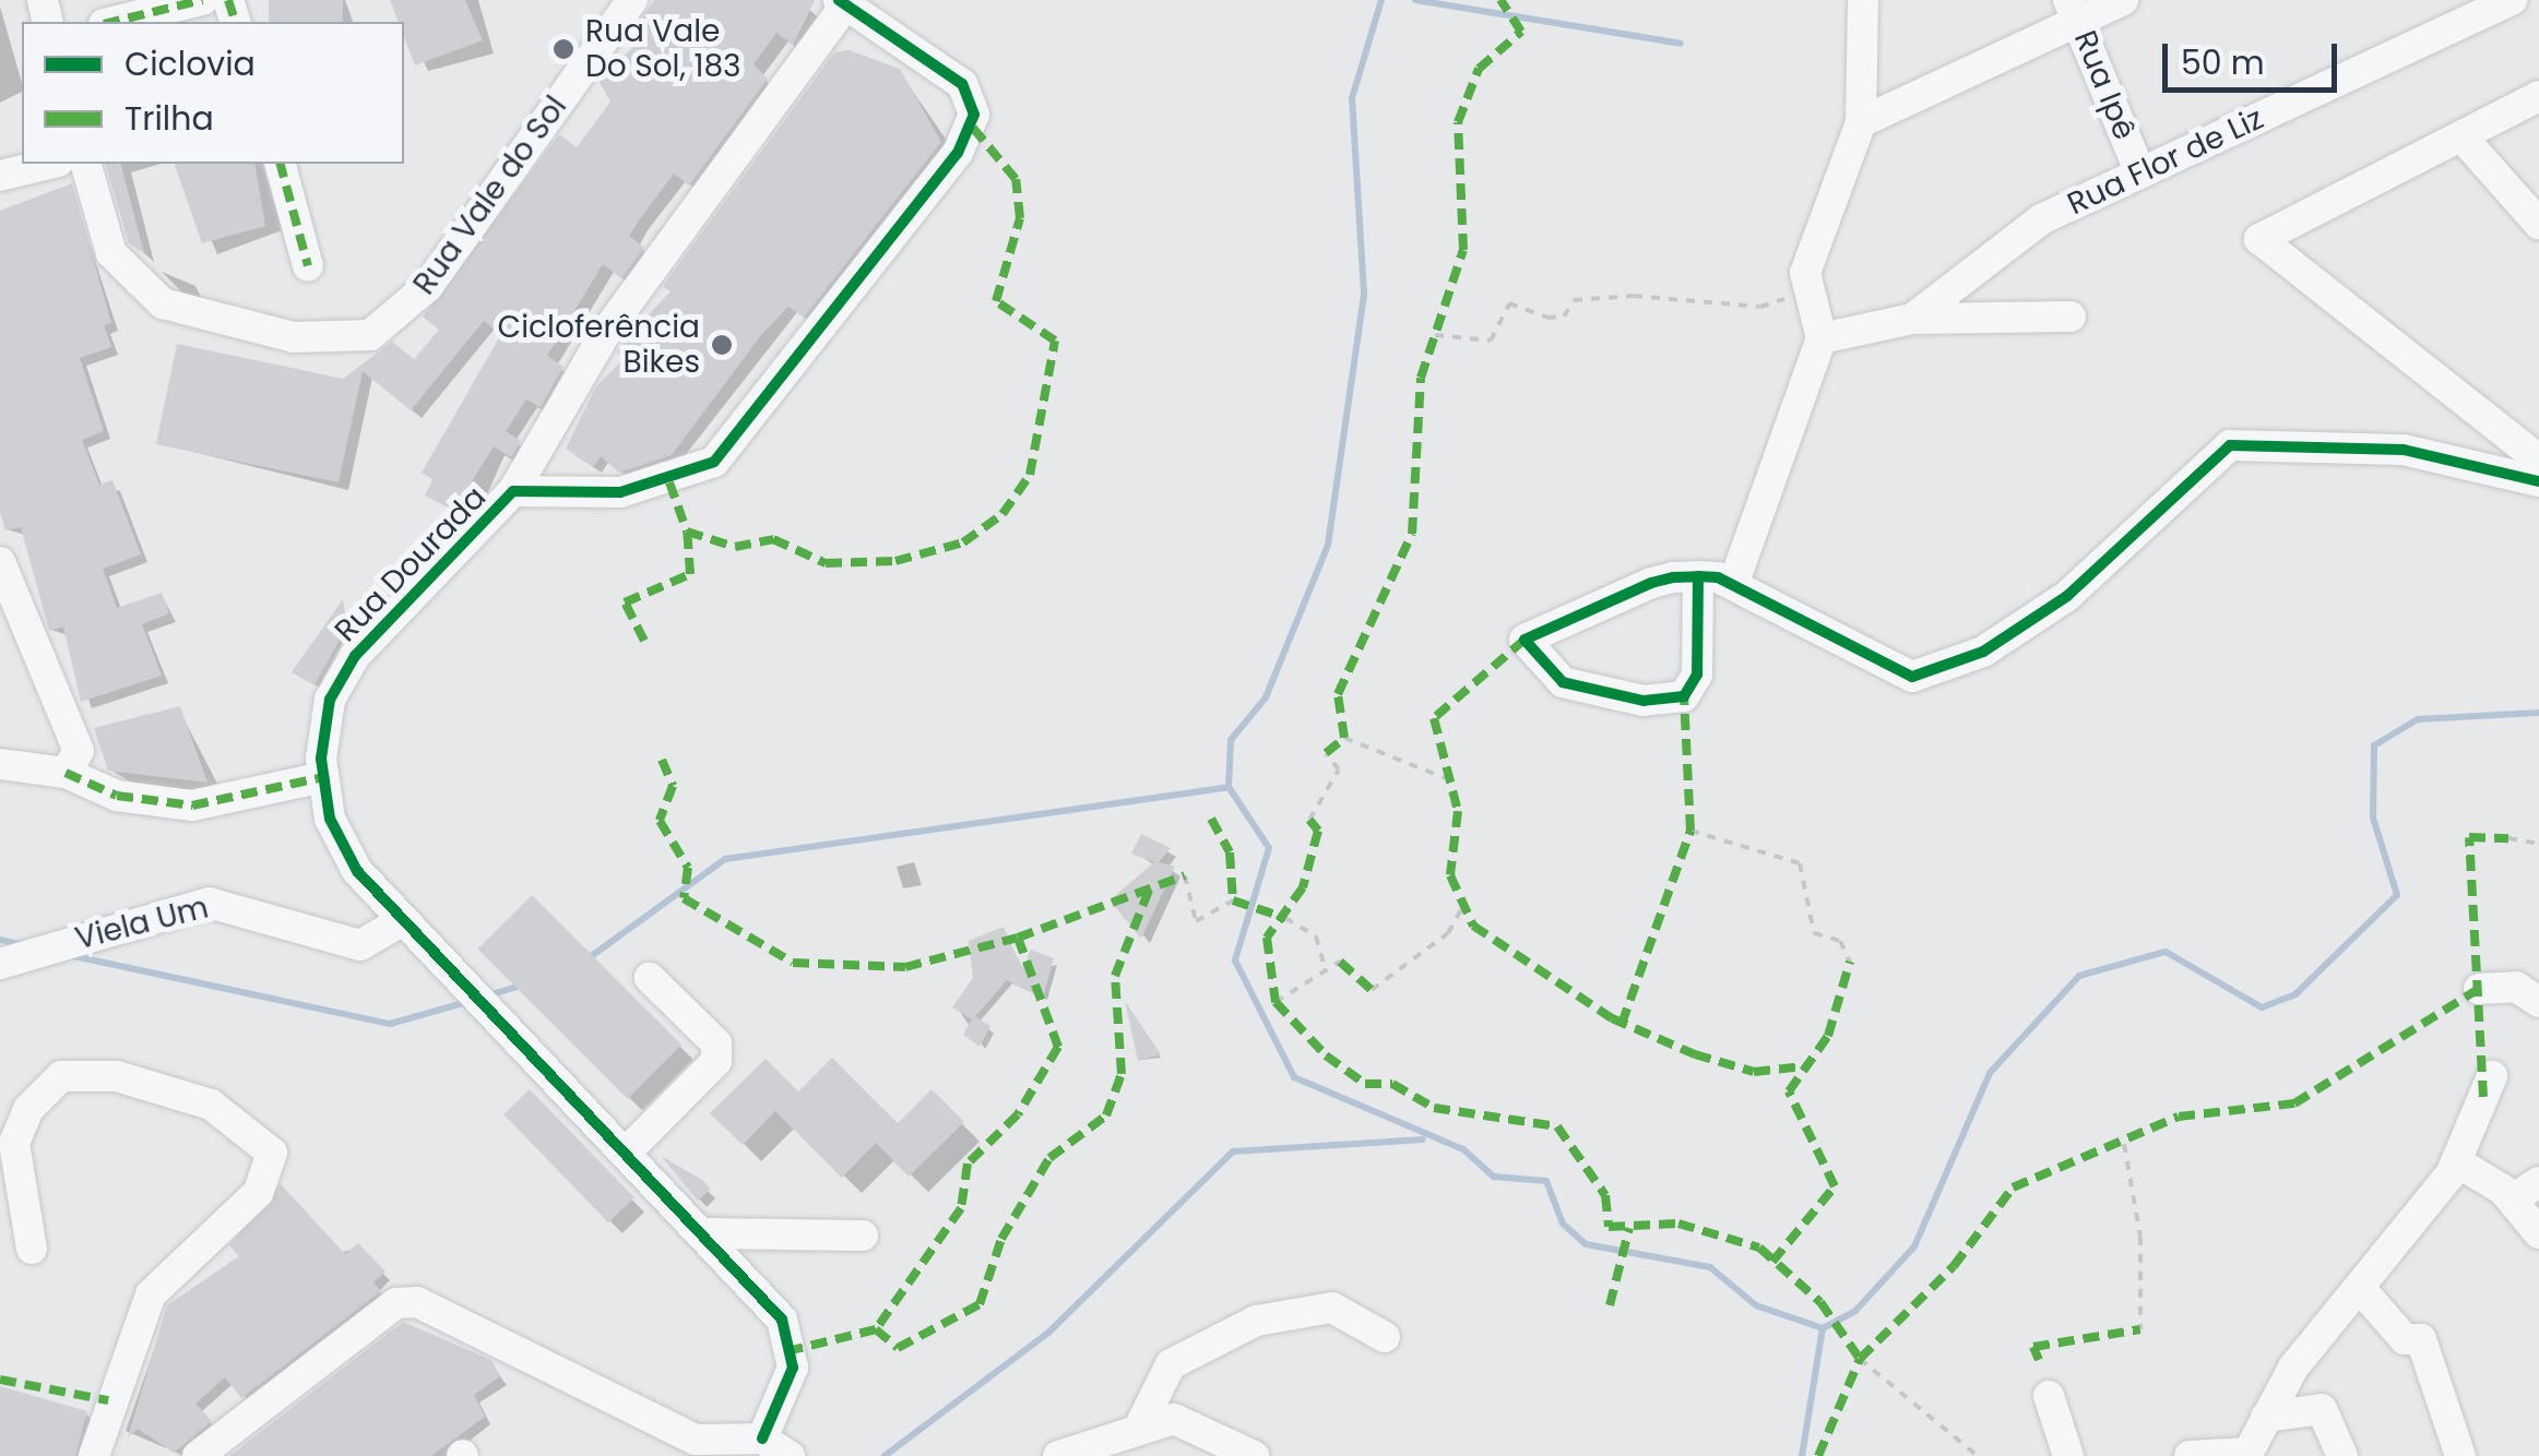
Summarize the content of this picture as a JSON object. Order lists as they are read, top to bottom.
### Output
{
  "streets": {
    "street": [
      "Rua Ipê",
      "Rua Flor de Liz",
      "Rua Vale do Sol",
      "Rua Dourada",
      "Viela Um"
    ]
  },
  "crossings": [
    ["Rua Ipê", "Rua Flor de Liz"],
    ["Rua Dourada", "Viela Um"]
  ],
  "places": ["Rua Vale Do Sol, 183", "Cicloferência Bikes"],
  "legend": ["Ciclovia", "Trilha"],
  "scale_bar": "50 m"
}
